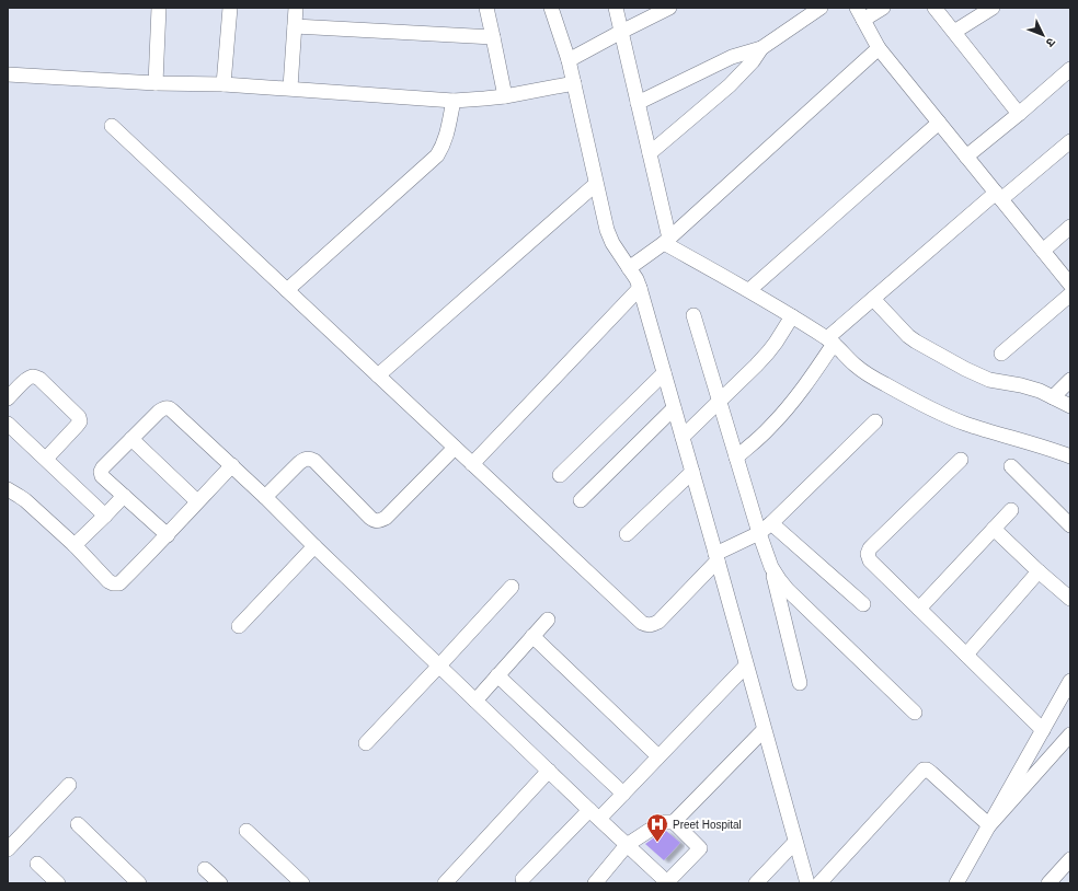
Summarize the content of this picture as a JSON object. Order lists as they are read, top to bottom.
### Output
{
  "places": {
    "hospital": ["Preet Hospital"]
  },
  "north": "bottom right"
}
